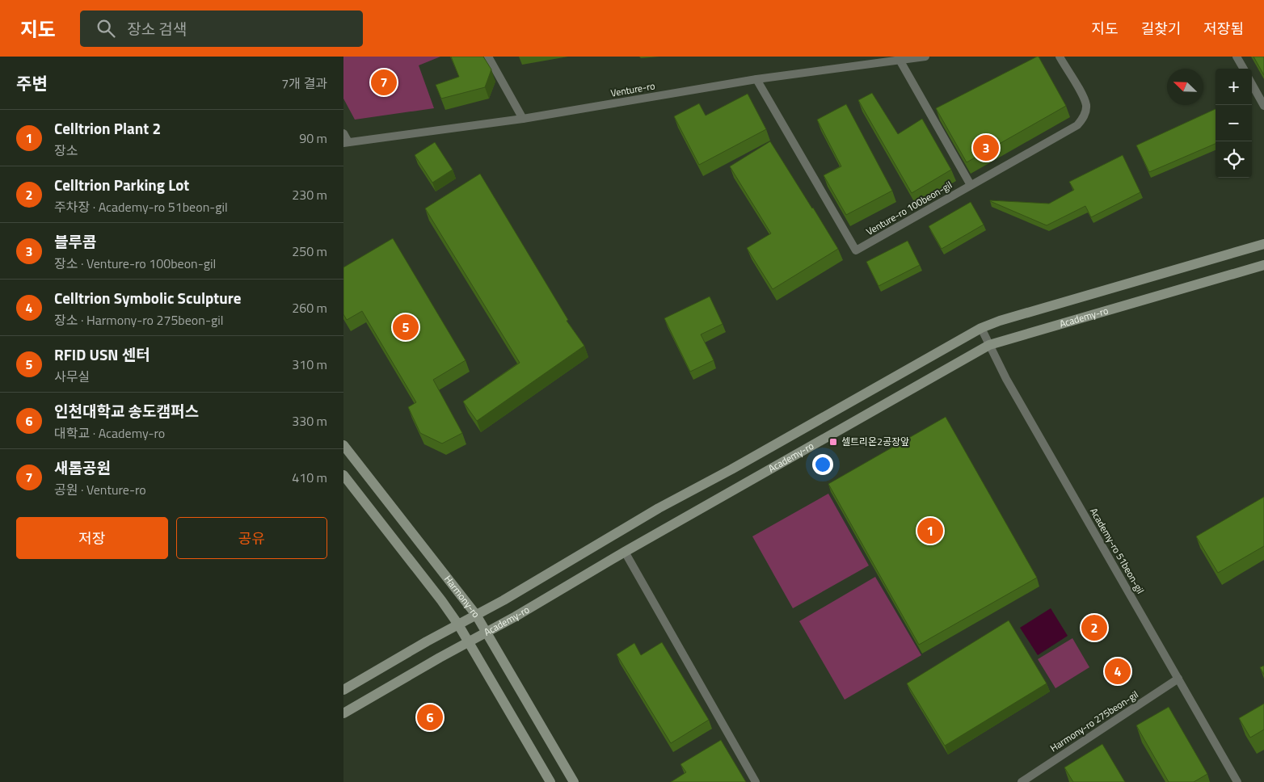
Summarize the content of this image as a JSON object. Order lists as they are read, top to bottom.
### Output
{
  "streets": {
    "main road": ["Academy-ro", "Harmony-ro"],
    "street": [
      "Venture-ro",
      "Venture-ro 100beon-gil",
      "Academy-ro 51beon-gil",
      "Harmony-ro 275beon-gil"
    ]
  },
  "crossings": [
    ["Venture-ro", "Venture-ro 100beon-gil"],
    ["Academy-ro", "Academy-ro 51beon-gil"],
    ["Academy-ro", "Harmony-ro"],
    ["Academy-ro 51beon-gil", "Harmony-ro 275beon-gil"]
  ],
  "places": {
    "transit": ["셀트리온2공장앞"]
  },
  "north": "top left",
  "page": {
    "header": "지도",
    "search": "장소 검색",
    "nav": ["지도", "길찾기", "저장됨"],
    "heading": ["주변", "7개 결과"],
    "pins": [
      "7",
      "3",
      "5",
      "1",
      "2",
      "4",
      "6"
    ],
    "map_buttons": ["+", "−"],
    "list": [
      {
        "mark": "1",
        "name": "Celltrion Plant 2",
        "note": "장소",
        "value": "90 m"
      },
      {
        "mark": "2",
        "name": "Celltrion Parking Lot",
        "note": "주차장 · Academy-ro 51beon-gil",
        "value": "230 m"
      },
      {
        "mark": "3",
        "name": "블루콤",
        "note": "장소 · Venture-ro 100beon-gil",
        "value": "250 m"
      },
      {
        "mark": "4",
        "name": "Celltrion Symbolic Sculpture",
        "note": "장소 · Harmony-ro 275beon-gil",
        "value": "260 m"
      },
      {
        "mark": "5",
        "name": "RFID USN 센터",
        "note": "사무실",
        "value": "310 m"
      },
      {
        "mark": "6",
        "name": "인천대학교 송도캠퍼스",
        "note": "대학교 · Academy-ro",
        "value": "330 m"
      },
      {
        "mark": "7",
        "name": "새롬공원",
        "note": "공원 · Venture-ro",
        "value": "410 m"
      }
    ],
    "buttons": ["저장", "공유"]
  }
}
